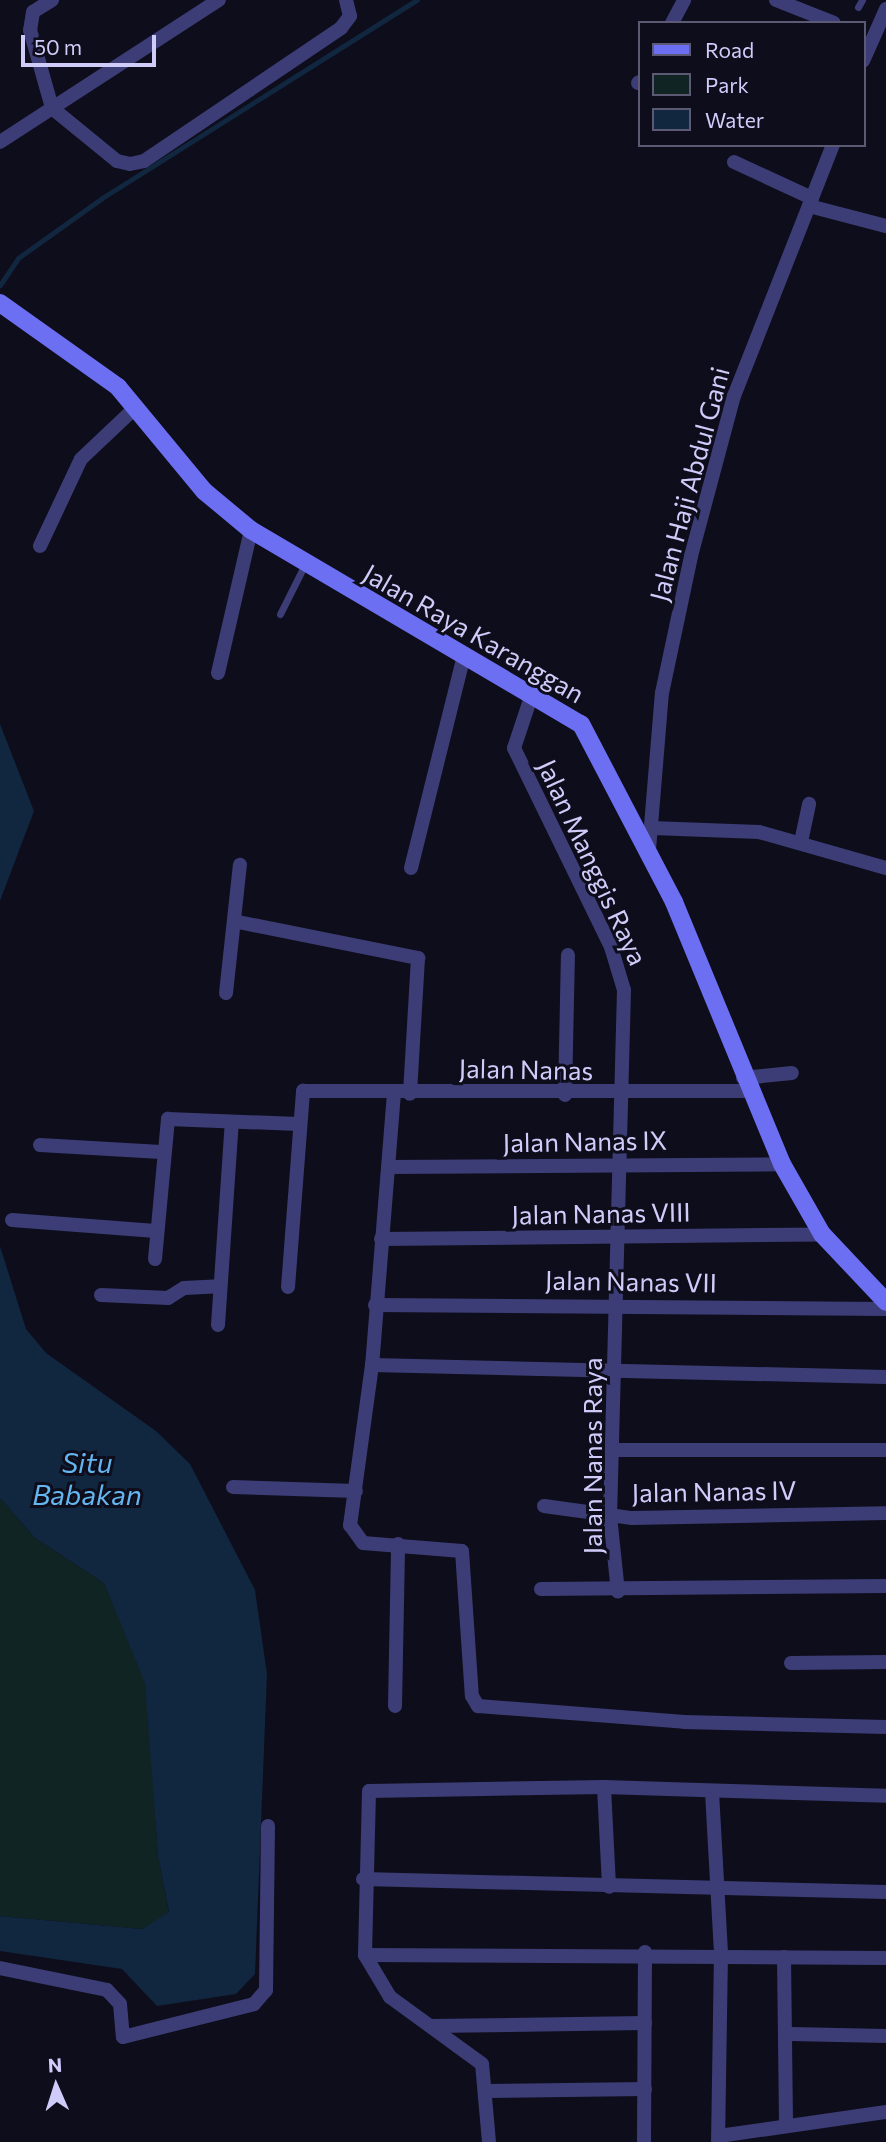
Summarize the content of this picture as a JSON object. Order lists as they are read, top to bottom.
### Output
{
  "streets": {
    "street": [
      "Jalan Haji Abdul Gani",
      "Jalan Raya Karanggan",
      "Jalan Manggis Raya",
      "Jalan Nanas",
      "Jalan Nanas IX",
      "Jalan Nanas VIII",
      "Jalan Nanas VII",
      "Jalan Nanas Raya",
      "Jalan Nanas IV"
    ]
  },
  "crossings": [
    ["Jalan Haji Abdul Gani", "Jalan Raya Karanggan"],
    ["Jalan Raya Karanggan", "Jalan Manggis Raya"],
    ["Jalan Raya Karanggan", "Jalan Nanas"],
    ["Jalan Raya Karanggan", "Jalan Nanas IX"],
    ["Jalan Raya Karanggan", "Jalan Nanas VIII"],
    ["Jalan Manggis Raya", "Jalan Nanas"],
    ["Jalan Manggis Raya", "Jalan Nanas Raya"],
    ["Jalan Nanas", "Jalan Nanas Raya"],
    ["Jalan Nanas IX", "Jalan Nanas Raya"],
    ["Jalan Nanas VIII", "Jalan Nanas Raya"],
    ["Jalan Nanas VII", "Jalan Nanas Raya"],
    ["Jalan Nanas Raya", "Jalan Nanas IV"]
  ],
  "water": ["Situ Babakan"],
  "legend": ["Road", "Park", "Water"],
  "scale_bar": "50 m",
  "north": "top"
}
